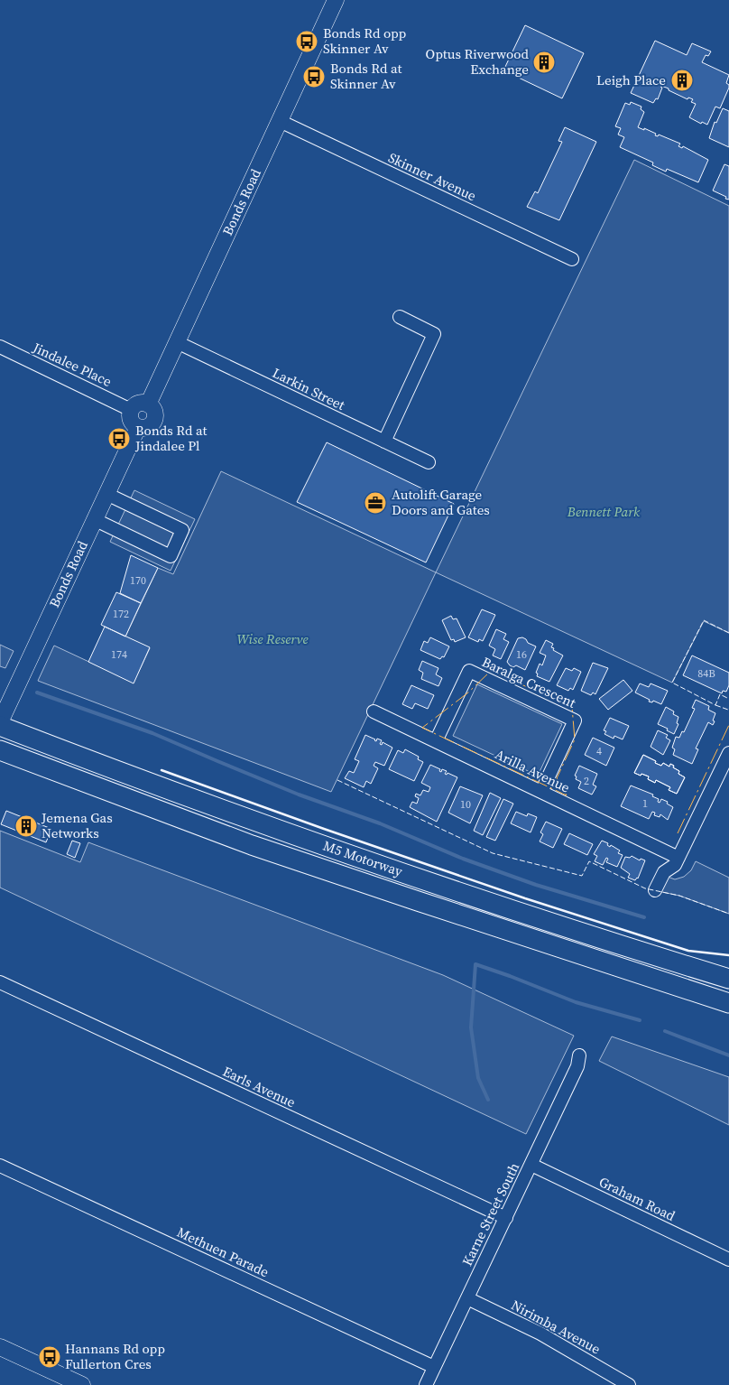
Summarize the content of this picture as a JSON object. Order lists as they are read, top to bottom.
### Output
{
  "streets": {
    "highway": ["M5 Motorway"],
    "main road": ["Bonds Road"],
    "street": [
      "Skinner Avenue",
      "Jindalee Place",
      "Larkin Street",
      "Baralga Crescent",
      "Arilla Avenue",
      "Earls Avenue",
      "Graham Road",
      "Karne Street South",
      "Methuen Parade",
      "Nirimba Avenue"
    ]
  },
  "crossings": [
    ["Skinner Avenue", "Bonds Road"],
    ["Bonds Road", "Jindalee Place"],
    ["Bonds Road", "Larkin Street"],
    ["Baralga Crescent", "Arilla Avenue"],
    ["Earls Avenue", "Karne Street South"],
    ["Graham Road", "Karne Street South"],
    ["Karne Street South", "Methuen Parade"],
    ["Karne Street South", "Nirimba Avenue"]
  ],
  "parks": ["Bennett Park", "Wise Reserve"],
  "places": {
    "bus stop": [
      "Bonds Rd opp Skinner Av",
      "Bonds Rd at Skinner Av",
      "Bonds Rd at Jindalee Pl",
      "Hannans Rd opp Fullerton Cres"
    ],
    "building": ["Optus Riverwood Exchange", "Leigh Place", "Jemena Gas Networks"],
    "office": ["Autolift Garage Doors and Gates"]
  },
  "house_numbers": [
    "170",
    "172",
    "174",
    "16",
    "84B",
    "4",
    "2",
    "1",
    "10"
  ]
}
